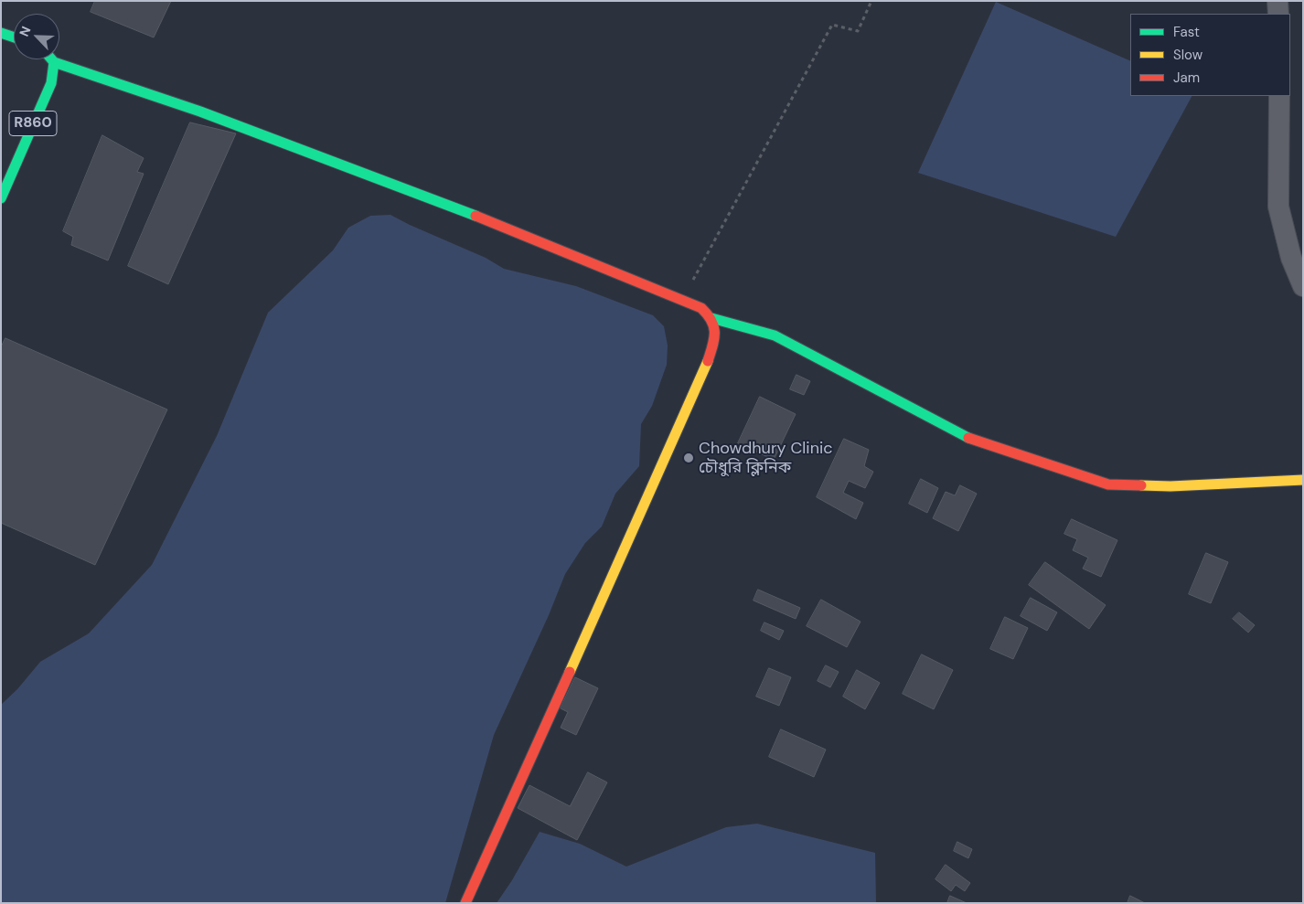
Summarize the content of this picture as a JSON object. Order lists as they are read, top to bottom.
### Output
{
  "streets": {
    "street": ["R860"]
  },
  "places": ["Chowdhury Clinic চৌধুরি ক্লিনিক"],
  "legend": ["Fast", "Slow", "Jam"],
  "north": "top left"
}
